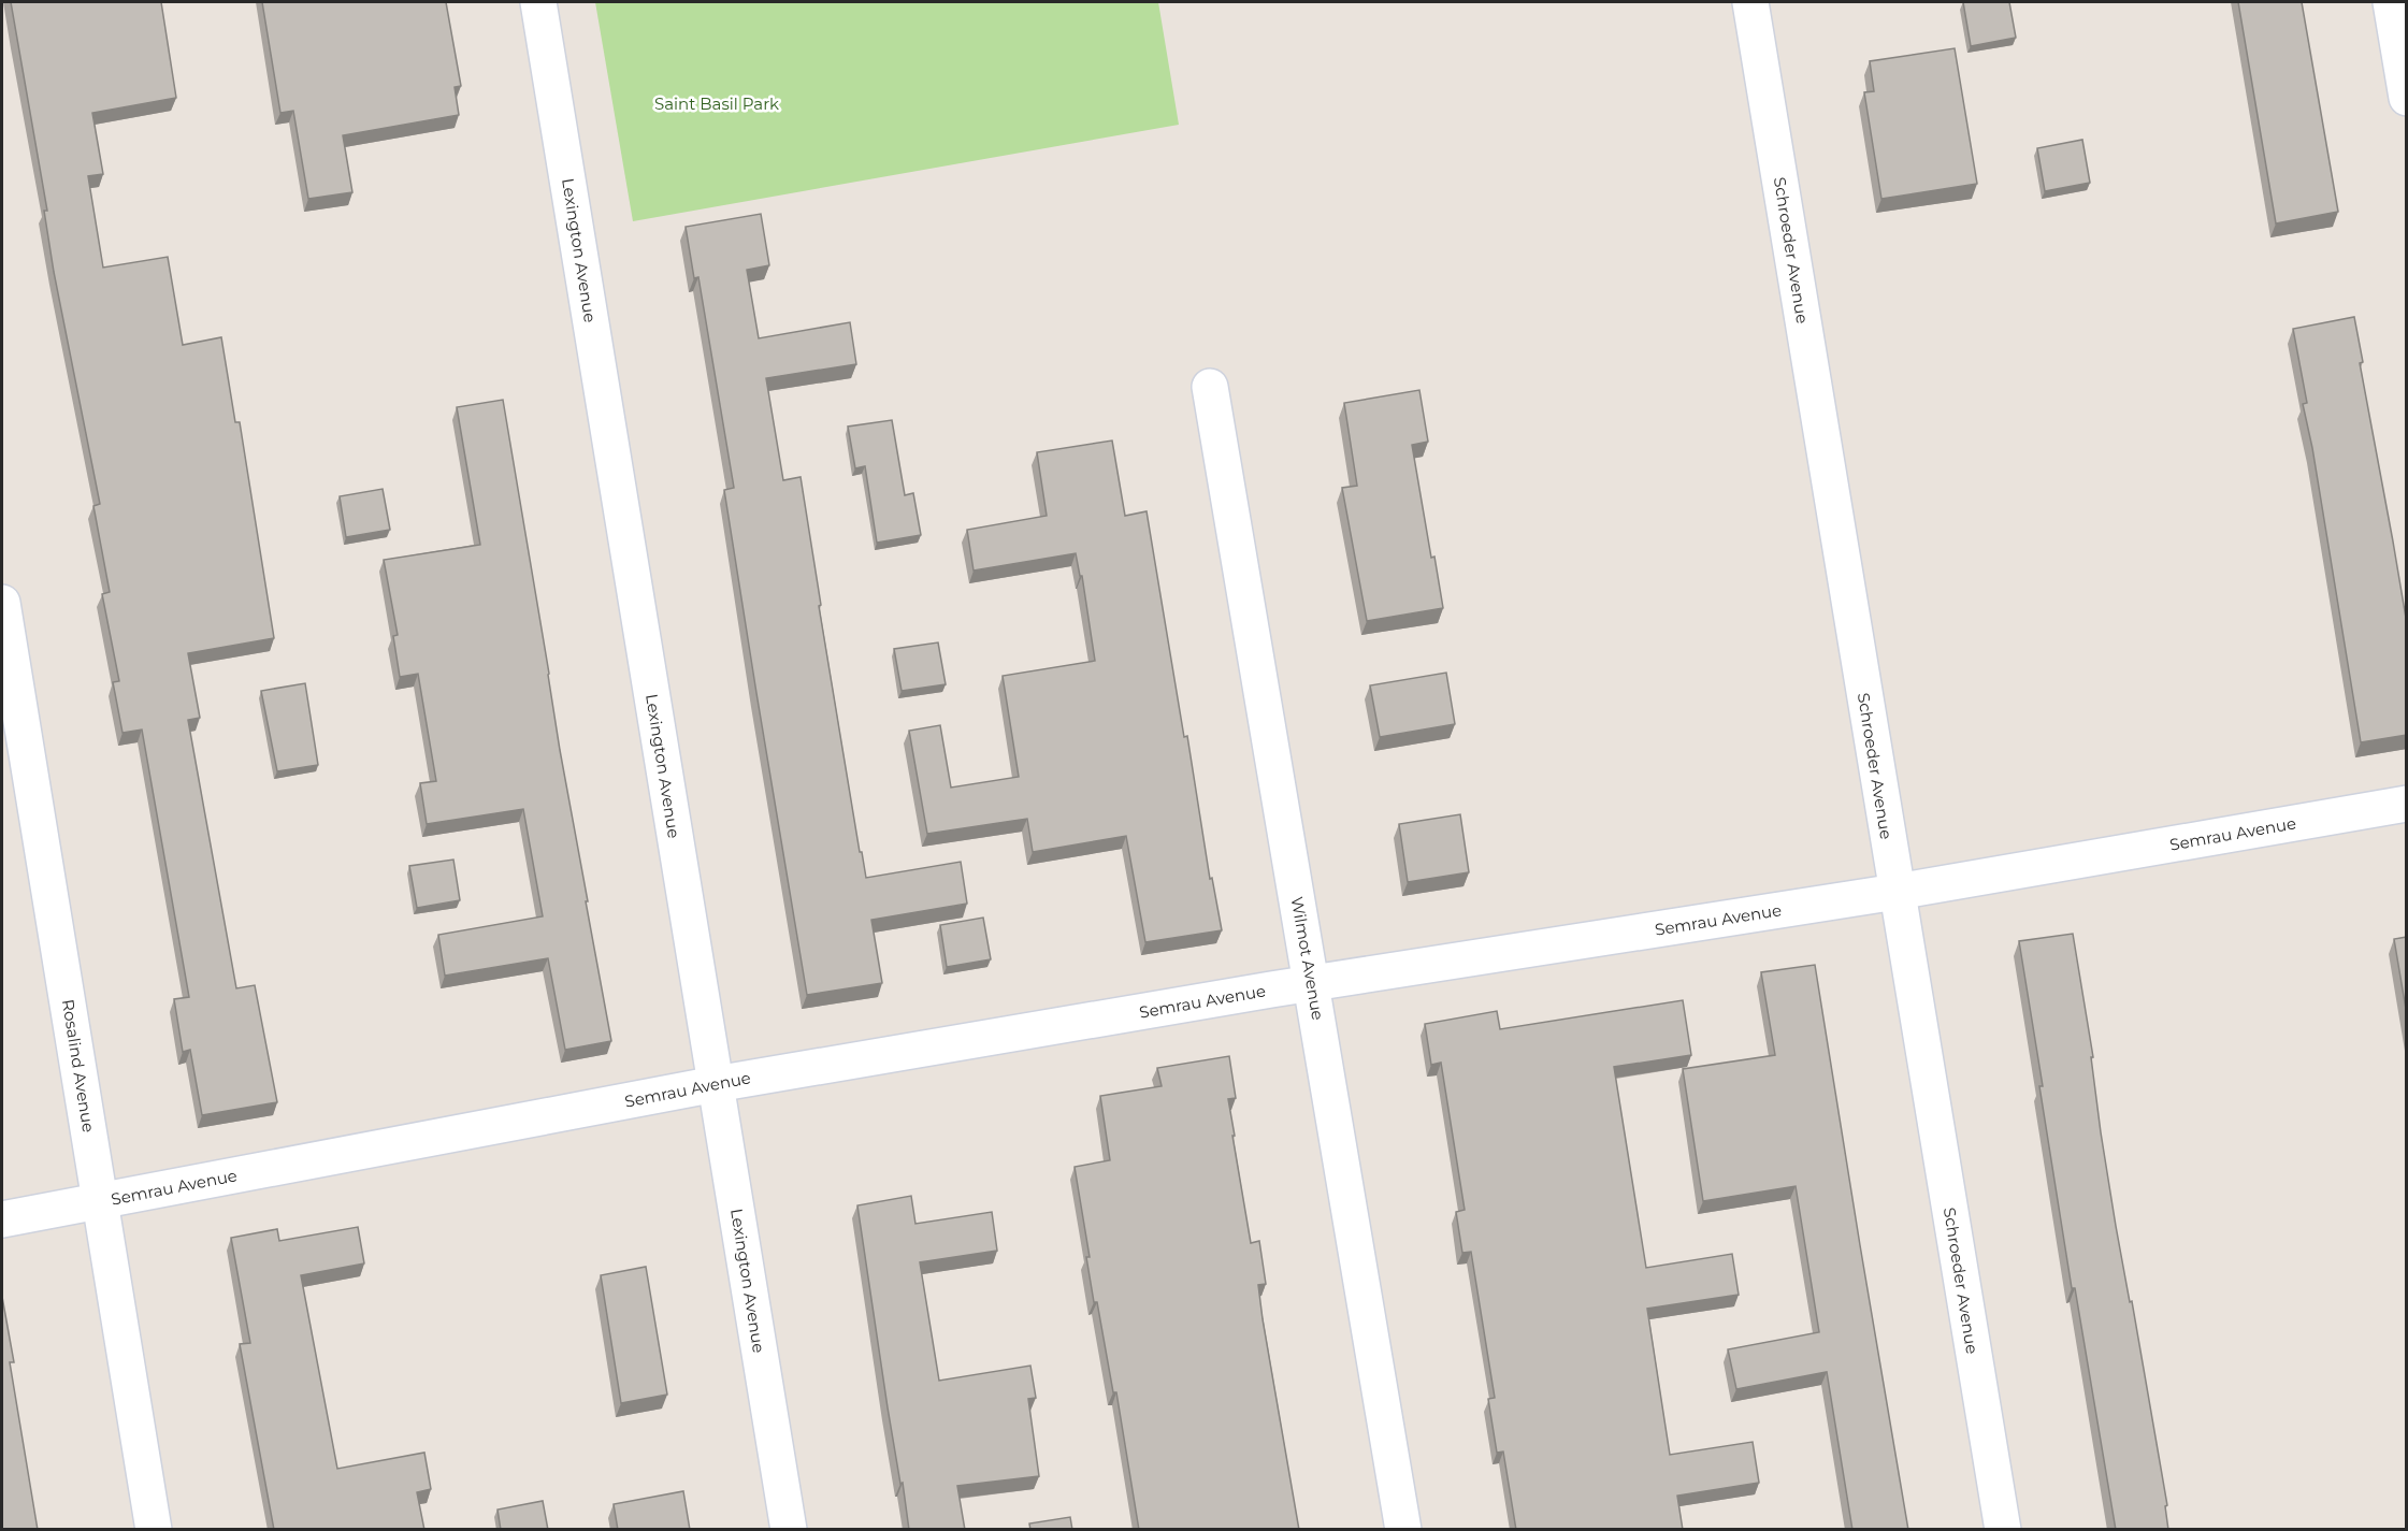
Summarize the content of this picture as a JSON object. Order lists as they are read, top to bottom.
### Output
{
  "streets": {
    "street": [
      "Lexington Avenue",
      "Schroeder Avenue",
      "Semrau Avenue",
      "Wilmot Avenue",
      "Rosalind Avenue"
    ]
  },
  "crossings": [
    ["Lexington Avenue", "Semrau Avenue"],
    ["Schroeder Avenue", "Semrau Avenue"],
    ["Semrau Avenue", "Wilmot Avenue"],
    ["Semrau Avenue", "Rosalind Avenue"]
  ],
  "parks": ["Saint Basil Park"]
}
